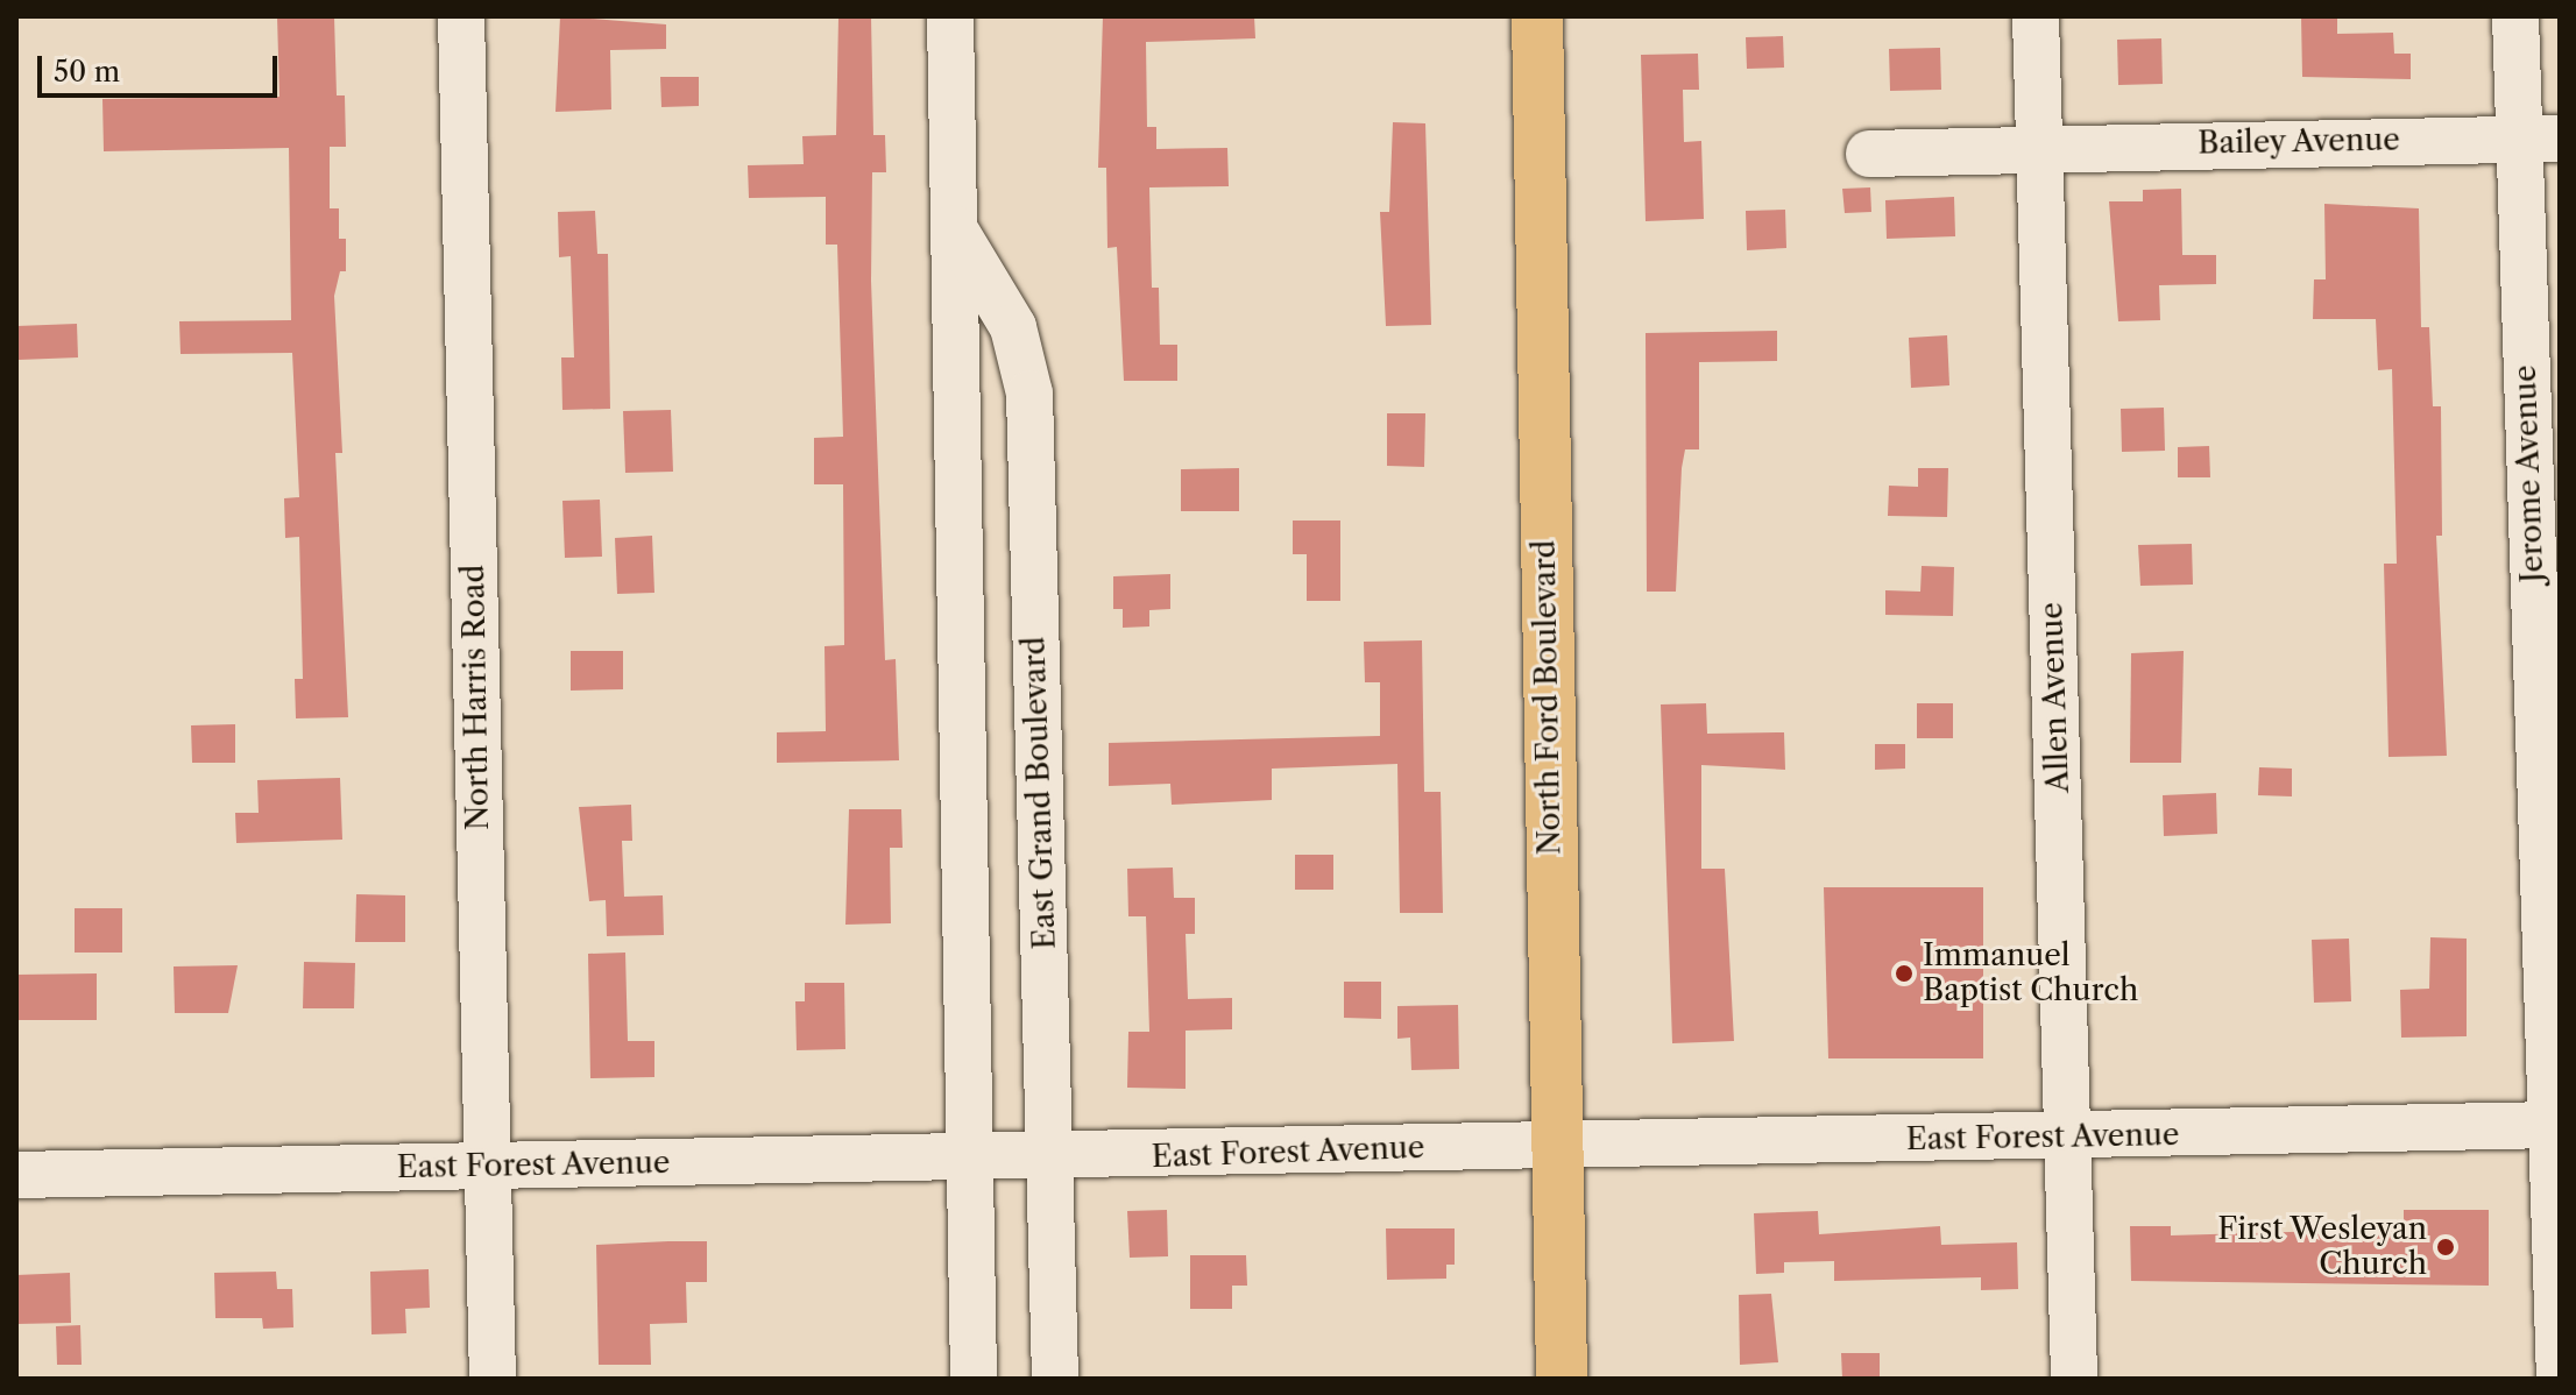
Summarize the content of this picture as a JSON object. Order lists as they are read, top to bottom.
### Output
{
  "streets": {
    "main road": ["North Ford Boulevard"],
    "street": [
      "Bailey Avenue",
      "Jerome Avenue",
      "North Harris Road",
      "Allen Avenue",
      "East Grand Boulevard",
      "East Forest Avenue"
    ]
  },
  "crossings": [
    ["Bailey Avenue", "Jerome Avenue"],
    ["Bailey Avenue", "Allen Avenue"],
    ["Jerome Avenue", "East Forest Avenue"],
    ["North Harris Road", "East Forest Avenue"],
    ["North Ford Boulevard", "East Forest Avenue"],
    ["Allen Avenue", "East Forest Avenue"],
    ["East Grand Boulevard", "East Forest Avenue"]
  ],
  "places": ["Immanuel Baptist Church", "First Wesleyan Church"],
  "scale_bar": "50 m"
}
